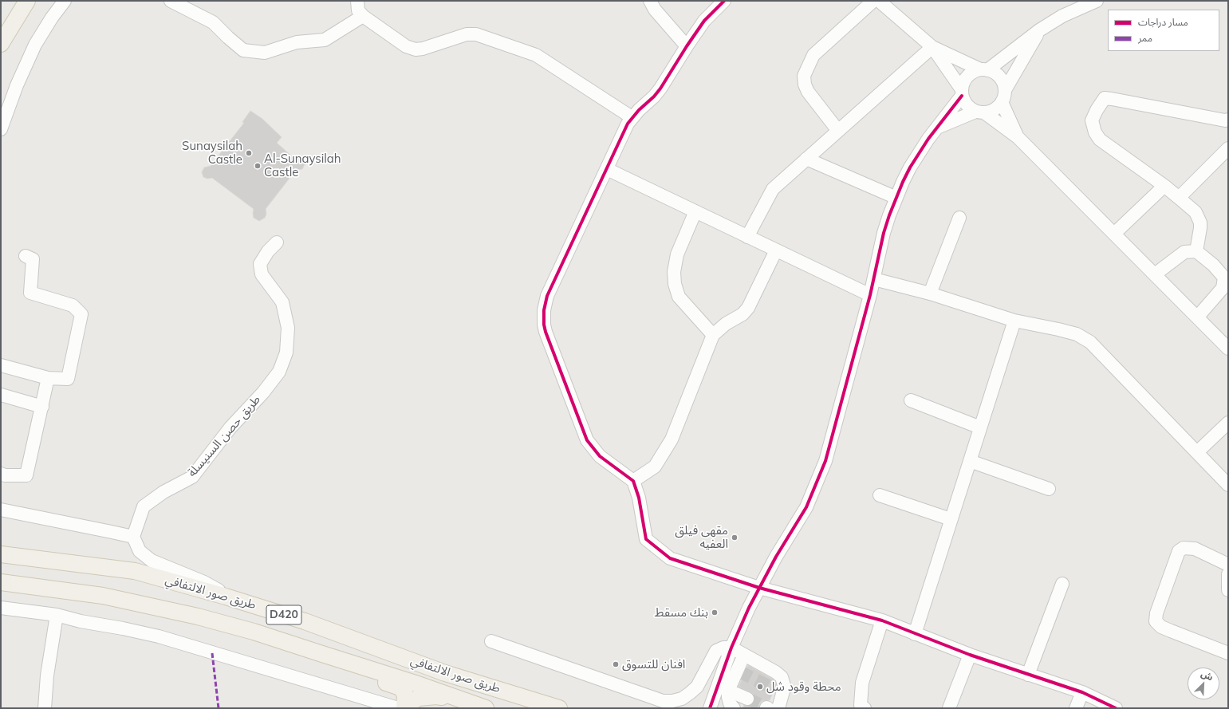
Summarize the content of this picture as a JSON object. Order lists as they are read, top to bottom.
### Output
{
  "streets": {
    "main road": ["طريق صور الالتفافي", "D420"],
    "street": ["طريق حصن السنيسلة"]
  },
  "places": [
    "Sunaysilah Castle",
    "Al-Sunaysilah Castle",
    "مقهى فيلق العفيه",
    "بنك مسقط",
    "افنان للتسوق",
    "محطة وقود شل"
  ],
  "legend": ["مسار دراجات", "ممر"],
  "north": "top right"
}
